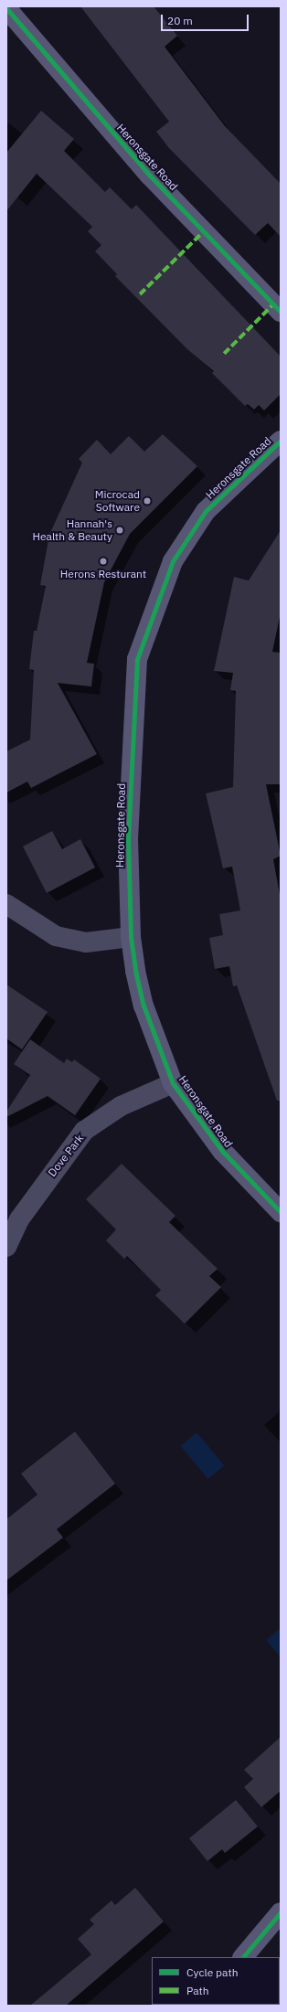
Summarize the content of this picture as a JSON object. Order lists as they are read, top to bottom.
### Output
{
  "streets": {
    "street": ["Heronsgate Road", "Dove Park"]
  },
  "crossings": [
    ["Heronsgate Road", "Dove Park"]
  ],
  "places": ["Microcad Software", "Hannah's Health & Beauty", "Herons Resturant"],
  "legend": ["Cycle path", "Path"],
  "scale_bar": "20 m"
}
